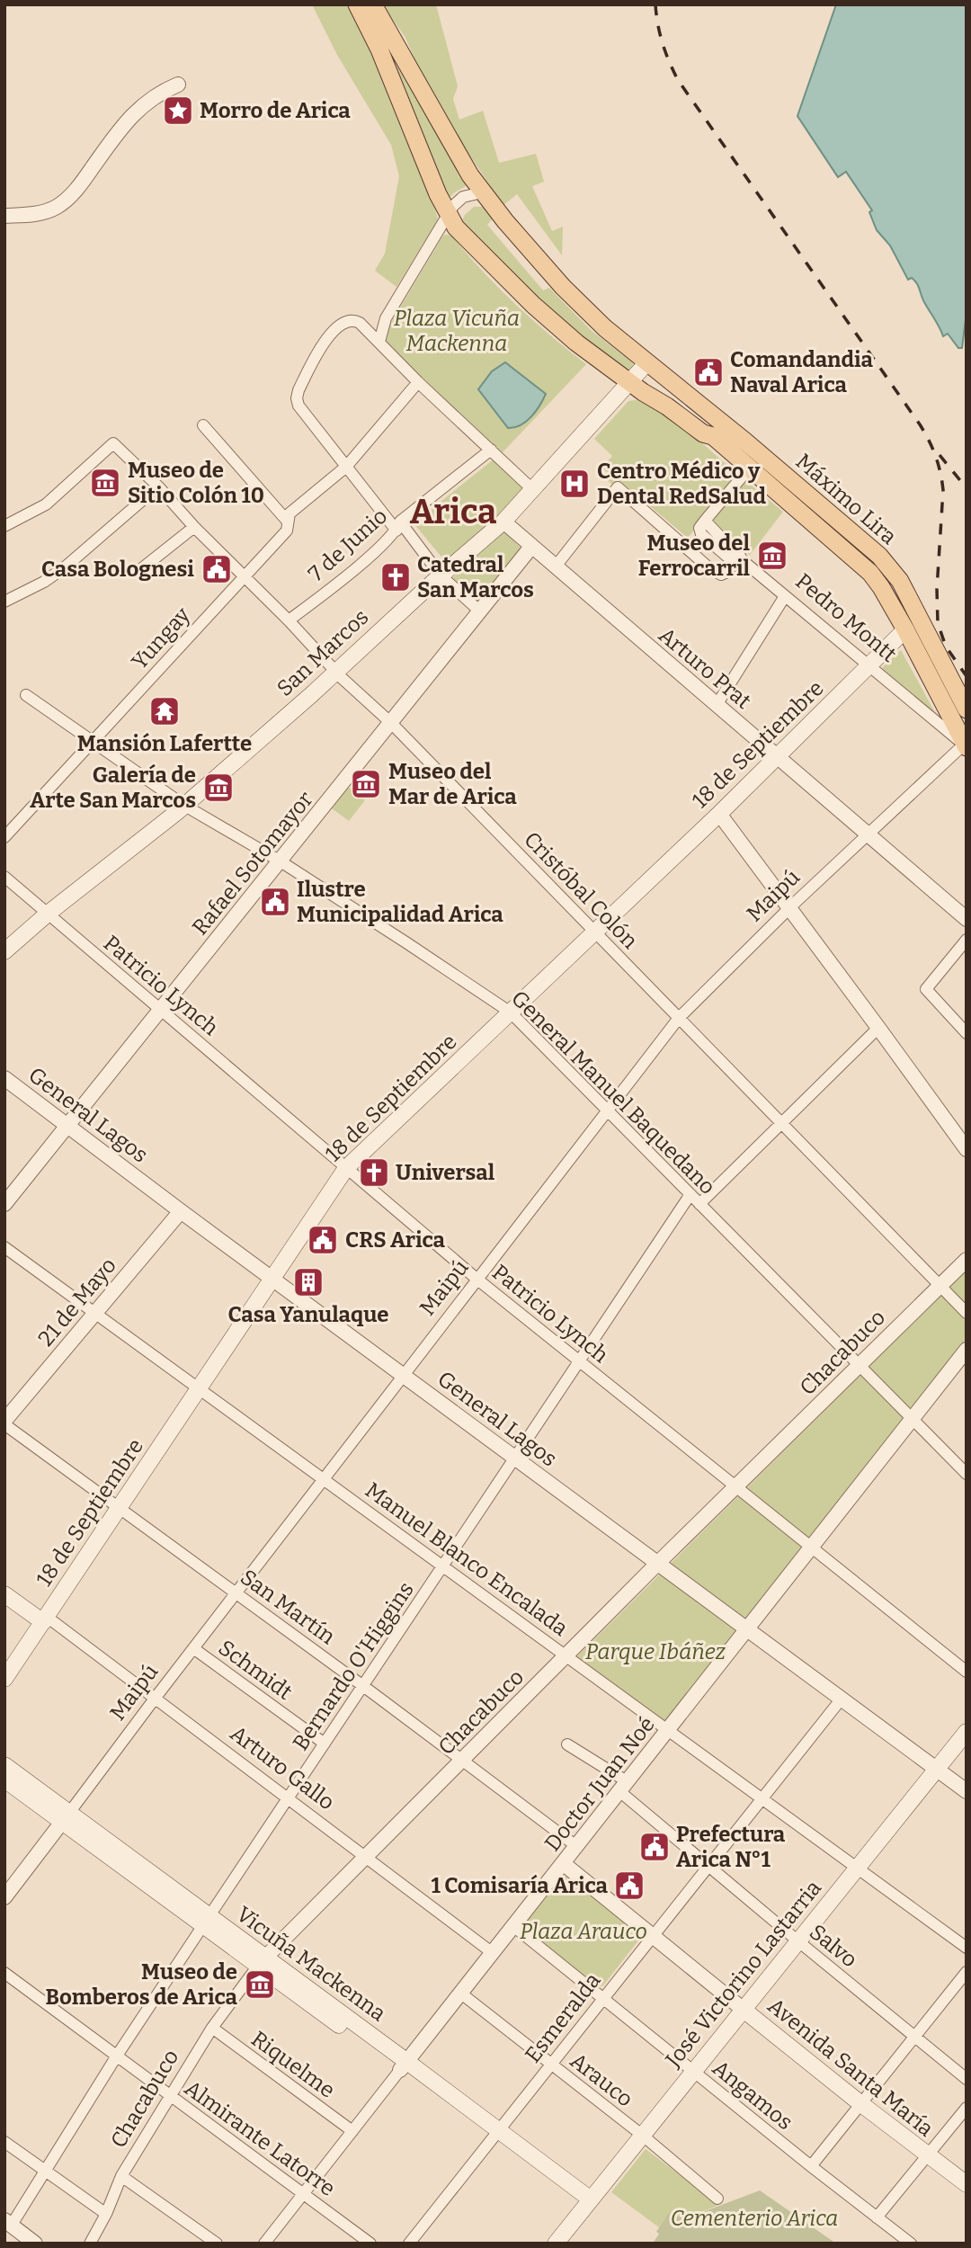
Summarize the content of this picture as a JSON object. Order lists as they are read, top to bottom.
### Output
{
  "streets": {
    "main road": [
      "Máximo Lira",
      "San Marcos",
      "18 de Septiembre",
      "Arturo Gallo",
      "Vicuña Mackenna",
      "José Victorino Lastarria",
      "Avenida Santa María"
    ],
    "street": [
      "7 de Junio",
      "Pedro Montt",
      "Yungay",
      "Arturo Prat",
      "Rafael Sotomayor",
      "Cristóbal Colón",
      "Maipú",
      "Patricio Lynch",
      "General Manuel Baquedano",
      "General Lagos",
      "21 de Mayo",
      "Chacabuco",
      "Manuel Blanco Encalada",
      "San Martín",
      "Bernardo O'Higgins",
      "Schmidt",
      "Doctor Juan Noé",
      "Salvo",
      "Esmeralda",
      "Riquelme",
      "Arauco",
      "Angamos",
      "Almirante Latorre"
    ]
  },
  "crossings": [
    ["Máximo Lira", "Pedro Montt"],
    ["Máximo Lira", "San Marcos"],
    ["Máximo Lira", "18 de Septiembre"],
    ["Máximo Lira", "Maipú"],
    ["7 de Junio", "Cristóbal Colón"],
    ["Pedro Montt", "18 de Septiembre"],
    ["Pedro Montt", "Maipú"],
    ["Yungay", "Cristóbal Colón"],
    ["Yungay", "General Manuel Baquedano"],
    ["San Marcos", "Arturo Prat"],
    ["San Marcos", "Cristóbal Colón"],
    ["San Marcos", "Patricio Lynch"],
    ["San Marcos", "General Manuel Baquedano"],
    ["Arturo Prat", "18 de Septiembre"],
    ["Arturo Prat", "Rafael Sotomayor"],
    ["Arturo Prat", "Maipú"],
    ["18 de Septiembre", "Cristóbal Colón"],
    ["18 de Septiembre", "Patricio Lynch"],
    ["18 de Septiembre", "General Manuel Baquedano"],
    ["18 de Septiembre", "General Lagos"],
    ["18 de Septiembre", "Manuel Blanco Encalada"],
    ["18 de Septiembre", "San Martín"],
    ["18 de Septiembre", "Arturo Gallo"],
    ["Rafael Sotomayor", "Cristóbal Colón"],
    ["Rafael Sotomayor", "Patricio Lynch"],
    ["Rafael Sotomayor", "General Manuel Baquedano"],
    ["Rafael Sotomayor", "General Lagos"],
    ["Cristóbal Colón", "Maipú"],
    ["Cristóbal Colón", "Chacabuco"],
    ["Maipú", "Patricio Lynch"],
    ["Maipú", "General Manuel Baquedano"],
    ["Maipú", "General Lagos"],
    ["Maipú", "Manuel Blanco Encalada"],
    ["Maipú", "San Martín"],
    ["Maipú", "Schmidt"],
    ["Maipú", "Arturo Gallo"],
    ["Maipú", "Vicuña Mackenna"],
    ["Patricio Lynch", "Chacabuco"],
    ["Patricio Lynch", "Bernardo O'Higgins"],
    ["Patricio Lynch", "Doctor Juan Noé"],
    ["General Manuel Baquedano", "Chacabuco"],
    ["General Manuel Baquedano", "Bernardo O'Higgins"],
    ["General Manuel Baquedano", "Doctor Juan Noé"],
    ["General Lagos", "21 de Mayo"],
    ["General Lagos", "Chacabuco"],
    ["General Lagos", "Bernardo O'Higgins"],
    ["General Lagos", "Doctor Juan Noé"],
    ["General Lagos", "José Victorino Lastarria"],
    ["General Lagos", "Esmeralda"],
    ["21 de Mayo", "Manuel Blanco Encalada"],
    ["21 de Mayo", "San Martín"],
    ["Chacabuco", "Manuel Blanco Encalada"],
    ["Chacabuco", "San Martín"],
    ["Chacabuco", "Arturo Gallo"],
    ["Chacabuco", "Vicuña Mackenna"],
    ["Chacabuco", "Riquelme"],
    ["Chacabuco", "Almirante Latorre"],
    ["Manuel Blanco Encalada", "Bernardo O'Higgins"],
    ["Manuel Blanco Encalada", "Doctor Juan Noé"],
    ["Manuel Blanco Encalada", "José Victorino Lastarria"],
    ["Manuel Blanco Encalada", "Esmeralda"],
    ["San Martín", "Bernardo O'Higgins"],
    ["San Martín", "Doctor Juan Noé"],
    ["Bernardo O'Higgins", "Schmidt"],
    ["Bernardo O'Higgins", "Arturo Gallo"],
    ["Bernardo O'Higgins", "Vicuña Mackenna"],
    ["Bernardo O'Higgins", "Almirante Latorre"],
    ["Arturo Gallo", "Doctor Juan Noé"],
    ["Doctor Juan Noé", "Salvo"],
    ["Doctor Juan Noé", "Vicuña Mackenna"],
    ["Doctor Juan Noé", "Riquelme"],
    ["Doctor Juan Noé", "Avenida Santa María"],
    ["Doctor Juan Noé", "Arauco"],
    ["Doctor Juan Noé", "Angamos"],
    ["Doctor Juan Noé", "Almirante Latorre"],
    ["Salvo", "José Victorino Lastarria"],
    ["Salvo", "Esmeralda"],
    ["Vicuña Mackenna", "José Victorino Lastarria"],
    ["Vicuña Mackenna", "Esmeralda"],
    ["José Victorino Lastarria", "Avenida Santa María"],
    ["José Victorino Lastarria", "Arauco"],
    ["José Victorino Lastarria", "Angamos"],
    ["Esmeralda", "Avenida Santa María"],
    ["Esmeralda", "Arauco"],
    ["Esmeralda", "Angamos"]
  ],
  "districts": ["Arica"],
  "parks": [
    "Plaza Vicuña Mackenna",
    "Parque Ibáñez",
    "Plaza Arauco",
    "Cementerio Arica"
  ],
  "places": {
    "place": ["Morro de Arica"],
    "public building": [
      "Comandandia Naval Arica",
      "Casa Bolognesi",
      "Ilustre Municipalidad Arica",
      "CRS Arica",
      "Prefectura Arica N°1",
      "1 Comisaría Arica"
    ],
    "museum": [
      "Museo de Sitio Colón 10",
      "Museo del Ferrocarril",
      "Museo del Mar de Arica",
      "Galería de Arte San Marcos",
      "Museo de Bomberos de Arica"
    ],
    "hospital": ["Centro Médico y Dental RedSalud"],
    "church": ["Catedral San Marcos", "Universal"],
    "temple": ["Mansión Lafertte"],
    "building": ["Casa Yanulaque"]
  }
}
